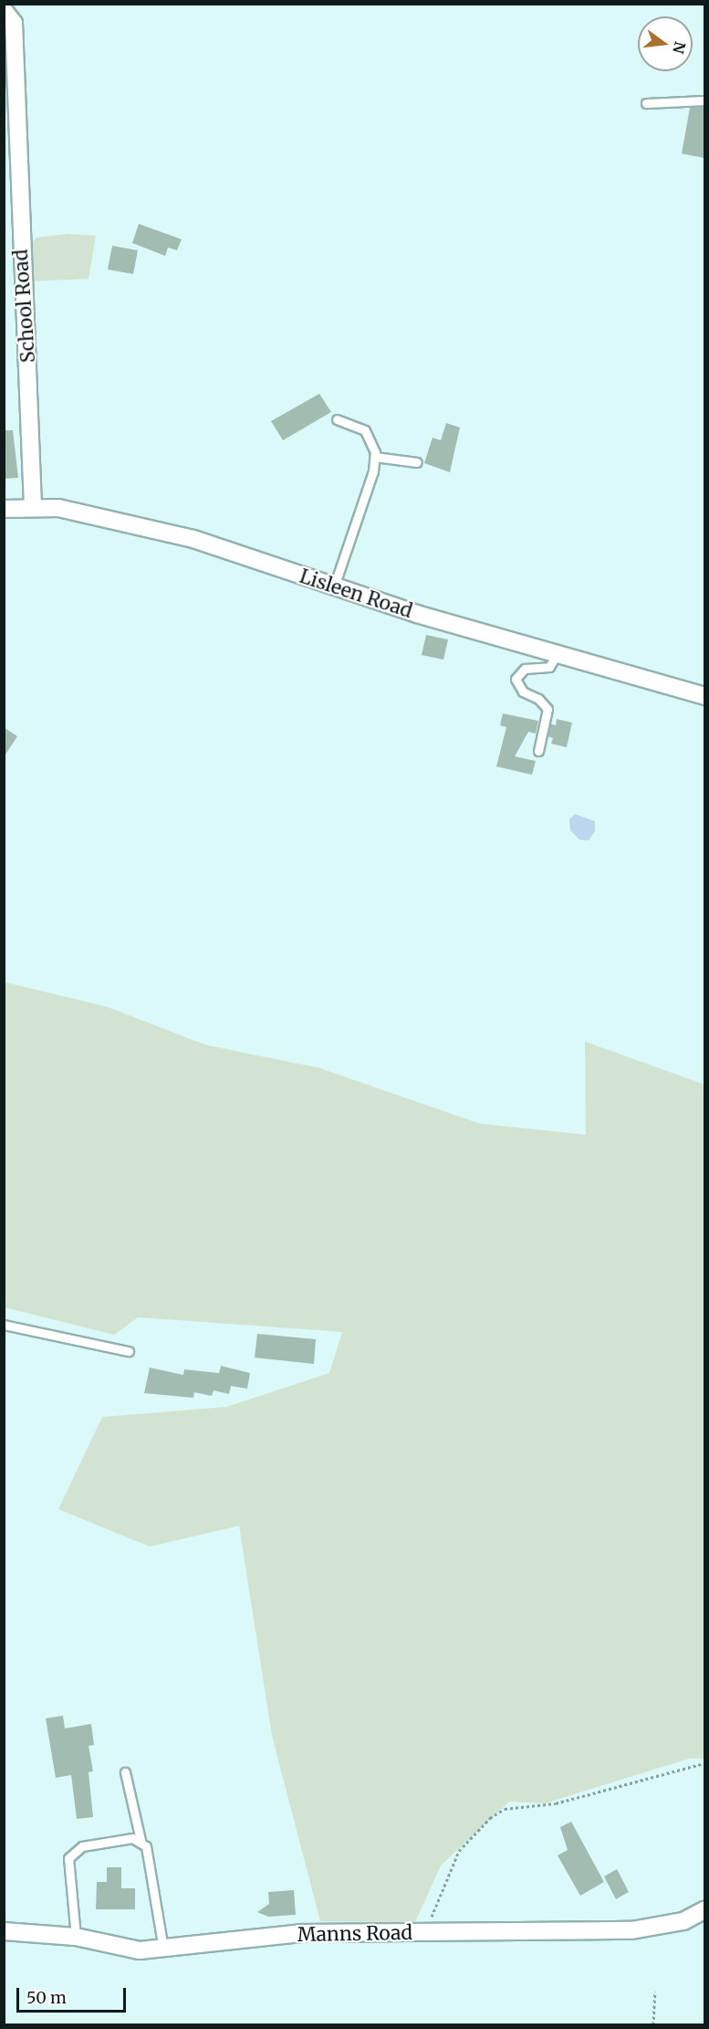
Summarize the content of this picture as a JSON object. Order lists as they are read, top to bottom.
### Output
{
  "streets": {
    "street": ["School Road", "Lisleen Road", "Manns Road"]
  },
  "crossings": [
    ["School Road", "Lisleen Road"]
  ],
  "scale_bar": "50 m",
  "north": "right"
}
